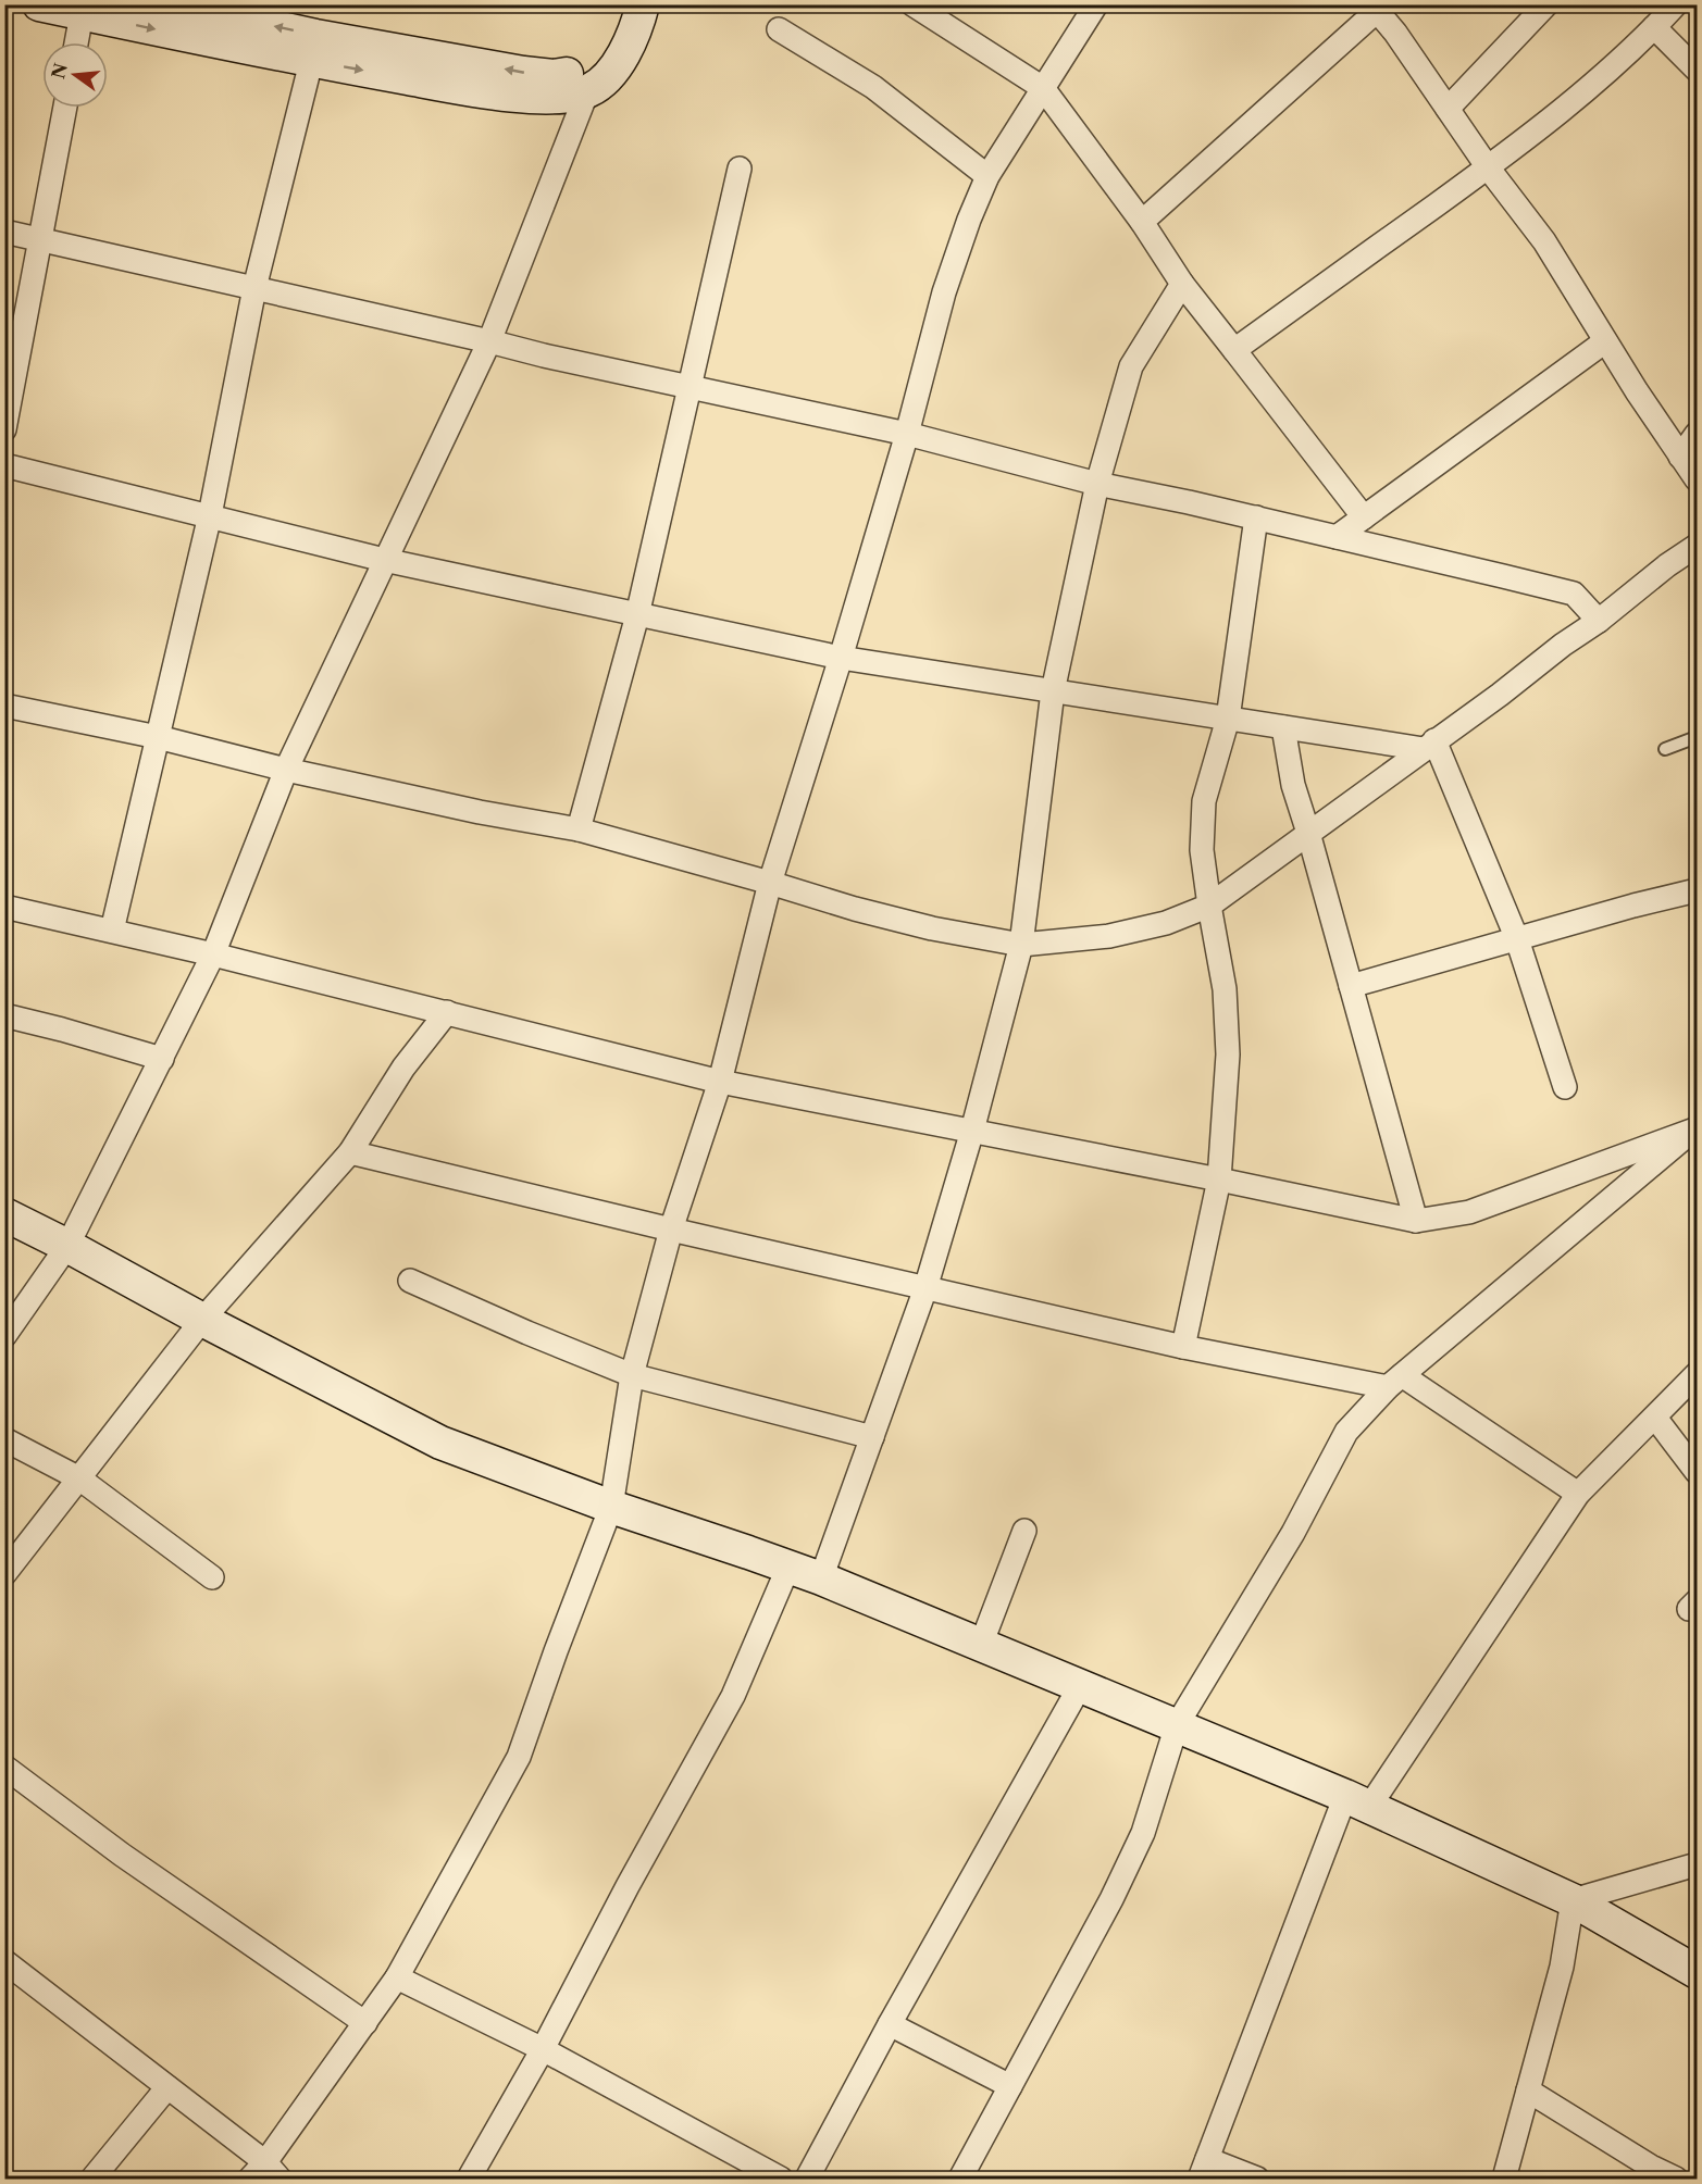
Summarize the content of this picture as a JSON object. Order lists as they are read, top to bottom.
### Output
{
  "north": "left"
}
